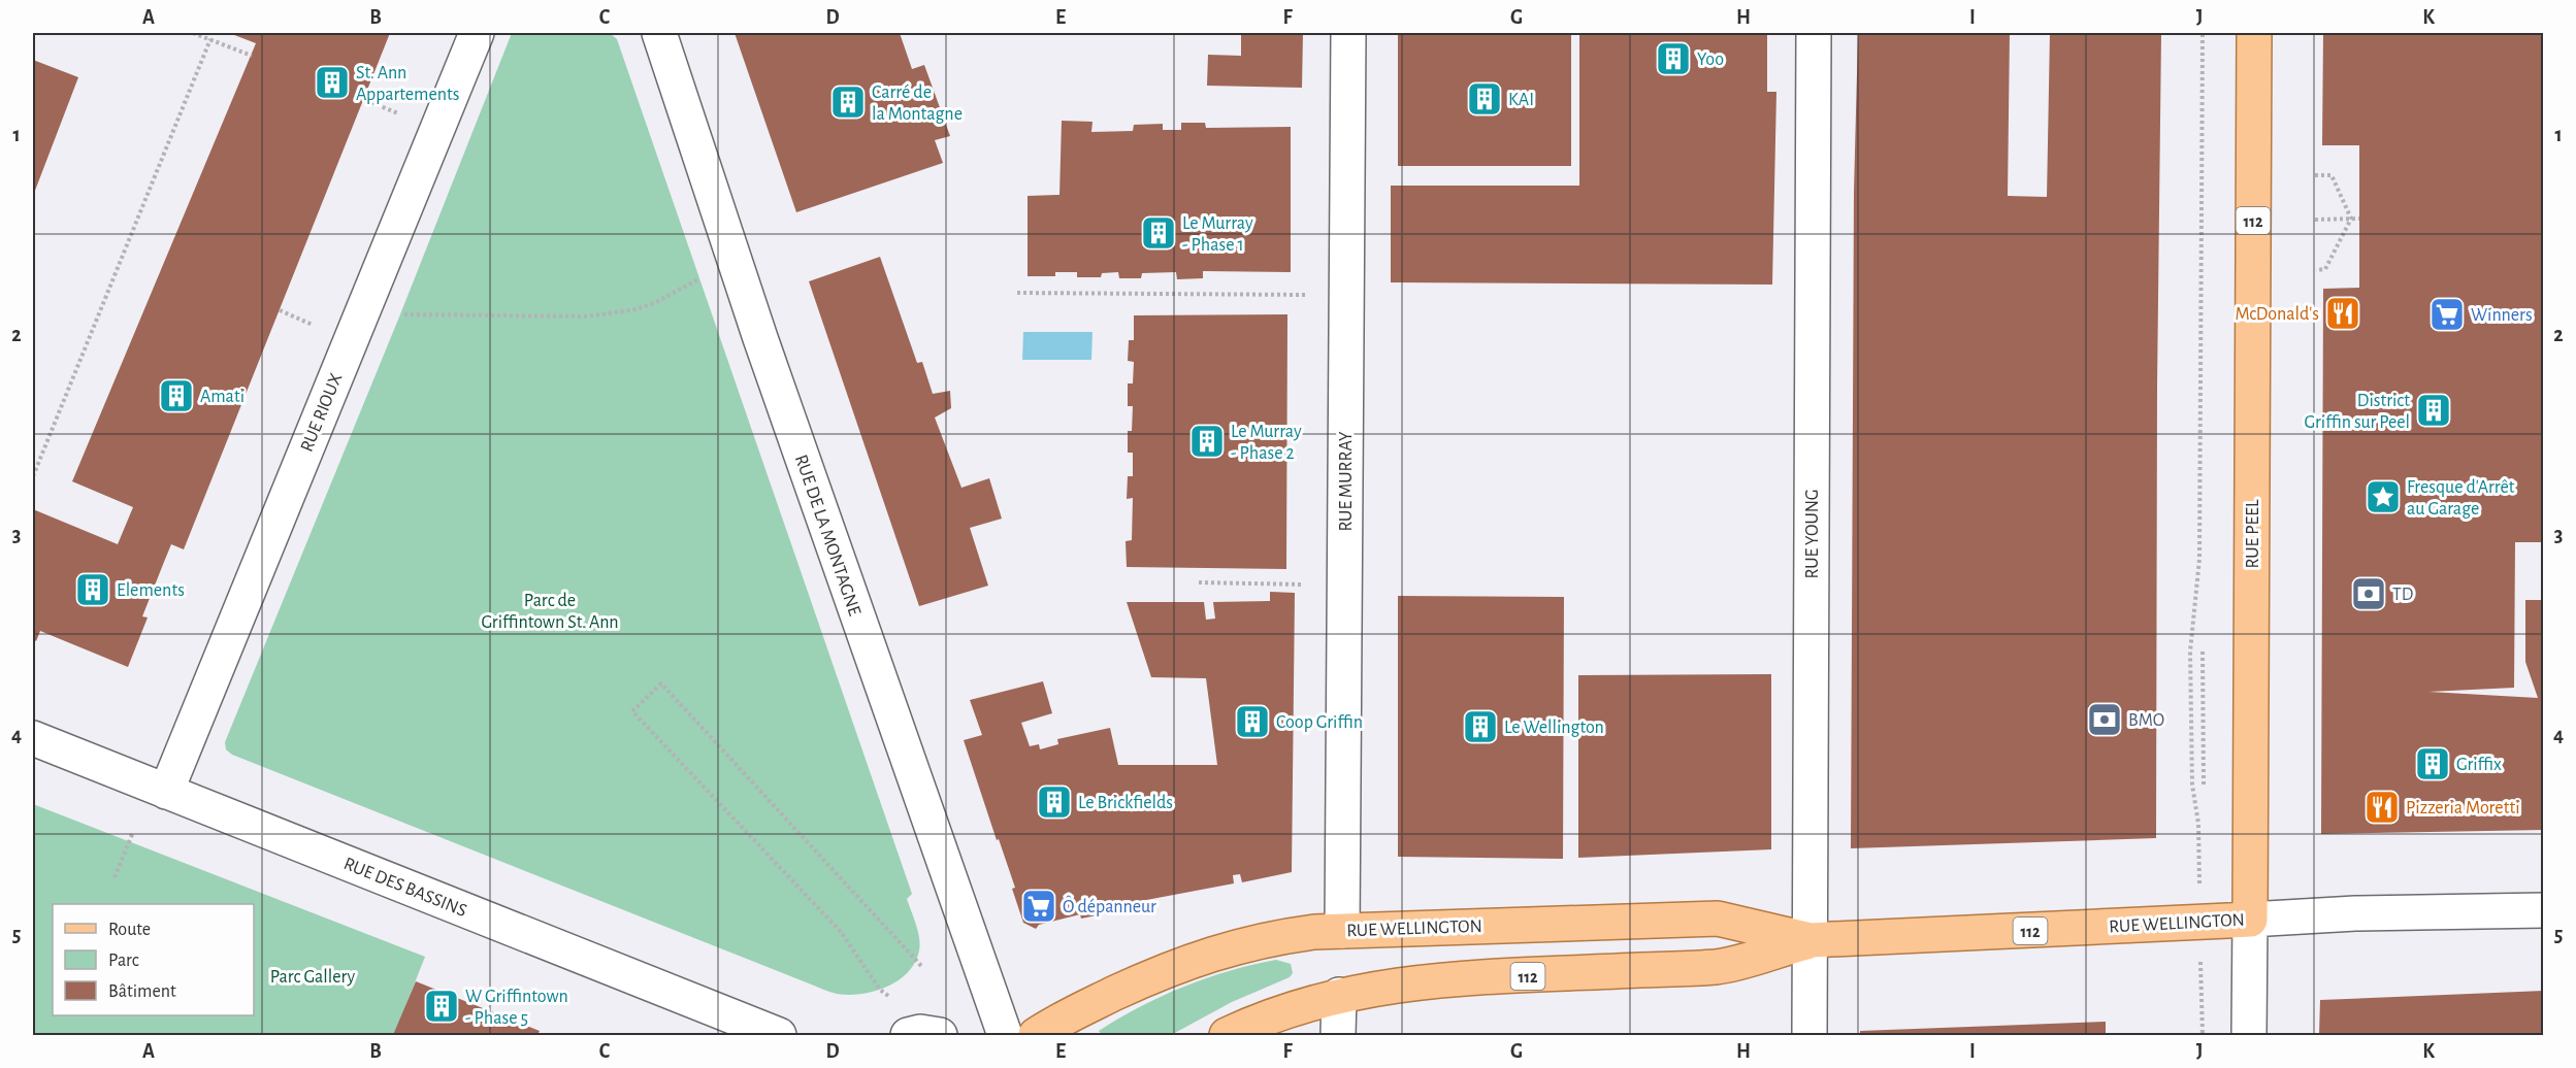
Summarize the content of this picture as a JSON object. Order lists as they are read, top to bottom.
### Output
{
  "streets": {
    "main road": ["112", "RUE PEEL", "RUE WELLINGTON"],
    "street": [
      "RUE RIOUX",
      "RUE MURRAY",
      "RUE YOUNG",
      "RUE DE LA MONTAGNE",
      "RUE DES BASSINS"
    ]
  },
  "crossings": [
    ["RUE RIOUX", "RUE DES BASSINS"],
    ["RUE MURRAY", "RUE WELLINGTON"],
    ["RUE YOUNG", "RUE WELLINGTON"],
    ["RUE PEEL", "RUE WELLINGTON"]
  ],
  "parks": ["Parc de Griffintown St. Ann", "Parc Gallery"],
  "places": {
    "building": [
      "Yoo",
      "St. Ann Appartements",
      "KAI",
      "Carré de la Montagne",
      "Le Murray - Phase 1",
      "Amati",
      "District Griffin sur Peel",
      "Le Murray - Phase 2",
      "Elements",
      "Coop Griffin",
      "Le Wellington",
      "Griffix",
      "Le Brickfields",
      "W Griffintown - Phase 5"
    ],
    "restaurant": ["McDonald's", "Pizzeria Moretti"],
    "supermarket": ["Winners", "Ô dépanneur"],
    "place": ["Fresque d'Arrêt au Garage"],
    "bank": ["TD", "BMO"]
  },
  "legend": ["Route", "Parc", "Bâtiment"],
  "grid": {
    "columns": [
      "A",
      "B",
      "C",
      "D",
      "E",
      "F",
      "G",
      "H",
      "I",
      "J",
      "K"
    ],
    "rows": [
      "1",
      "2",
      "3",
      "4",
      "5"
    ]
  }
}
